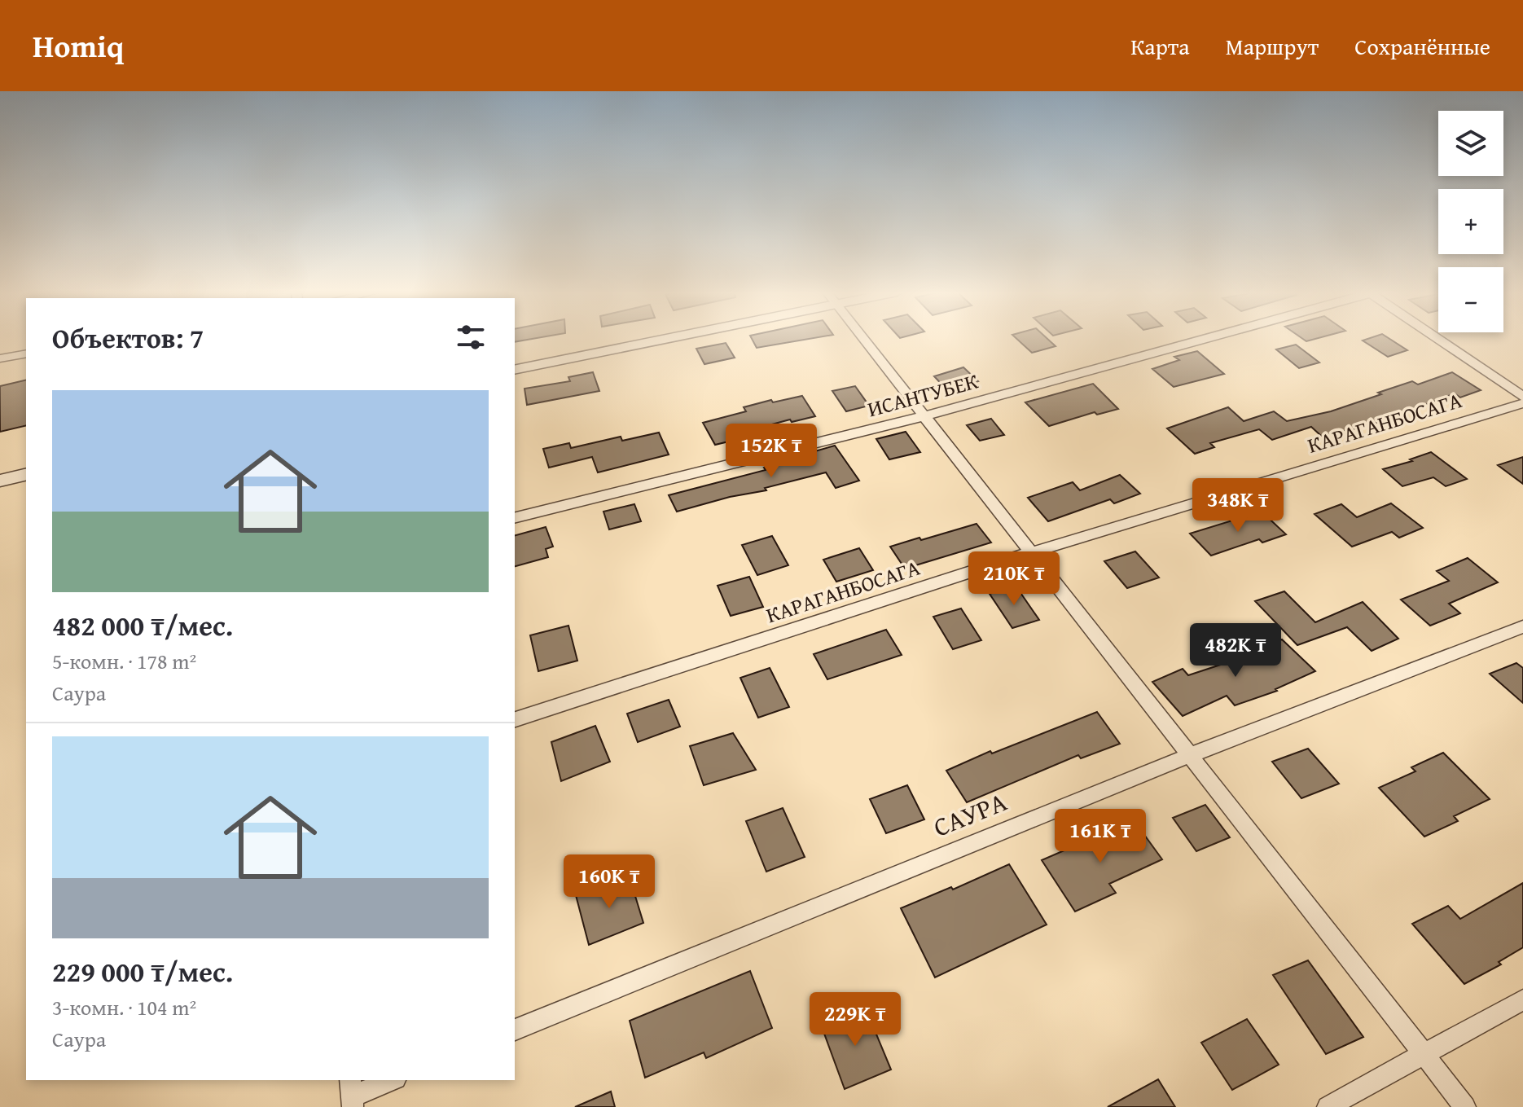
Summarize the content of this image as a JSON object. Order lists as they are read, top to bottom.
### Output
{
  "streets": {
    "street": ["ИСАНТУБЕК", "КАРАГАНБОСАГА", "САУРА"]
  },
  "page": {
    "header": "Homiq",
    "nav": ["Карта", "Маршрут", "Сохранённые"],
    "map_buttons": ["+", "−"],
    "heading": "Объектов: 7",
    "list": [
      {
        "name": "482 000 ₸/мес.",
        "note": "5-комн. · 178 m² · Саура"
      },
      {
        "name": "229 000 ₸/мес.",
        "note": "3-комн. · 104 m² · Саура"
      }
    ],
    "price": [
      "152K ₸",
      "348K ₸",
      "210K ₸",
      "482K ₸",
      "161K ₸",
      "160K ₸",
      "229K ₸"
    ]
  }
}
